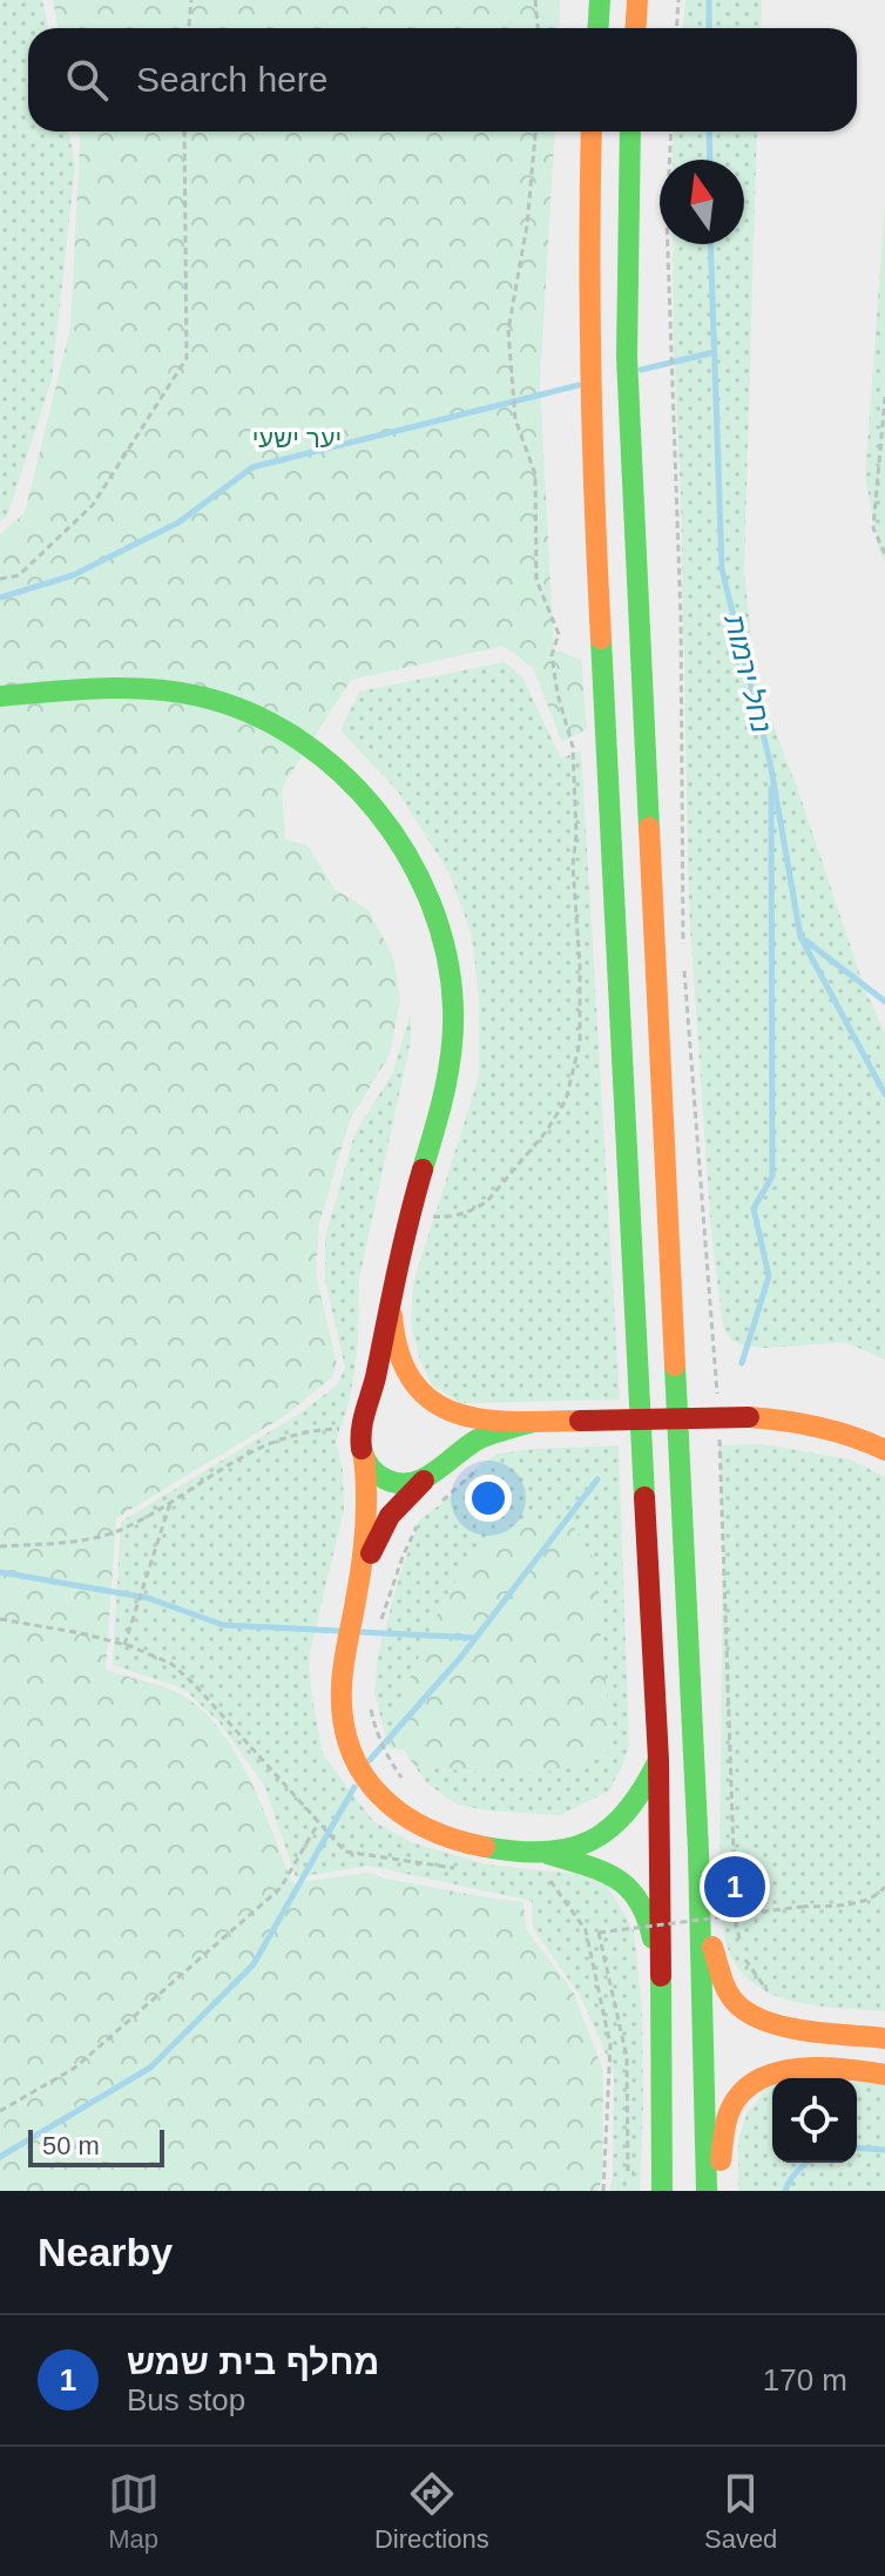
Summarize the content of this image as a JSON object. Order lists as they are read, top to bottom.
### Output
{
  "water": ["נחל ירמות"],
  "parks": ["יער ישעי"],
  "scale_bar": "50 m",
  "north": "top",
  "page": {
    "search": "Search here",
    "pins": "1",
    "scale": "50 m",
    "heading": "Nearby",
    "list": [
      {
        "mark": "1",
        "name": "מחלף בית שמש",
        "note": "Bus stop",
        "value": "170 m"
      }
    ],
    "nav": ["Map", "Directions", "Saved"]
  }
}
